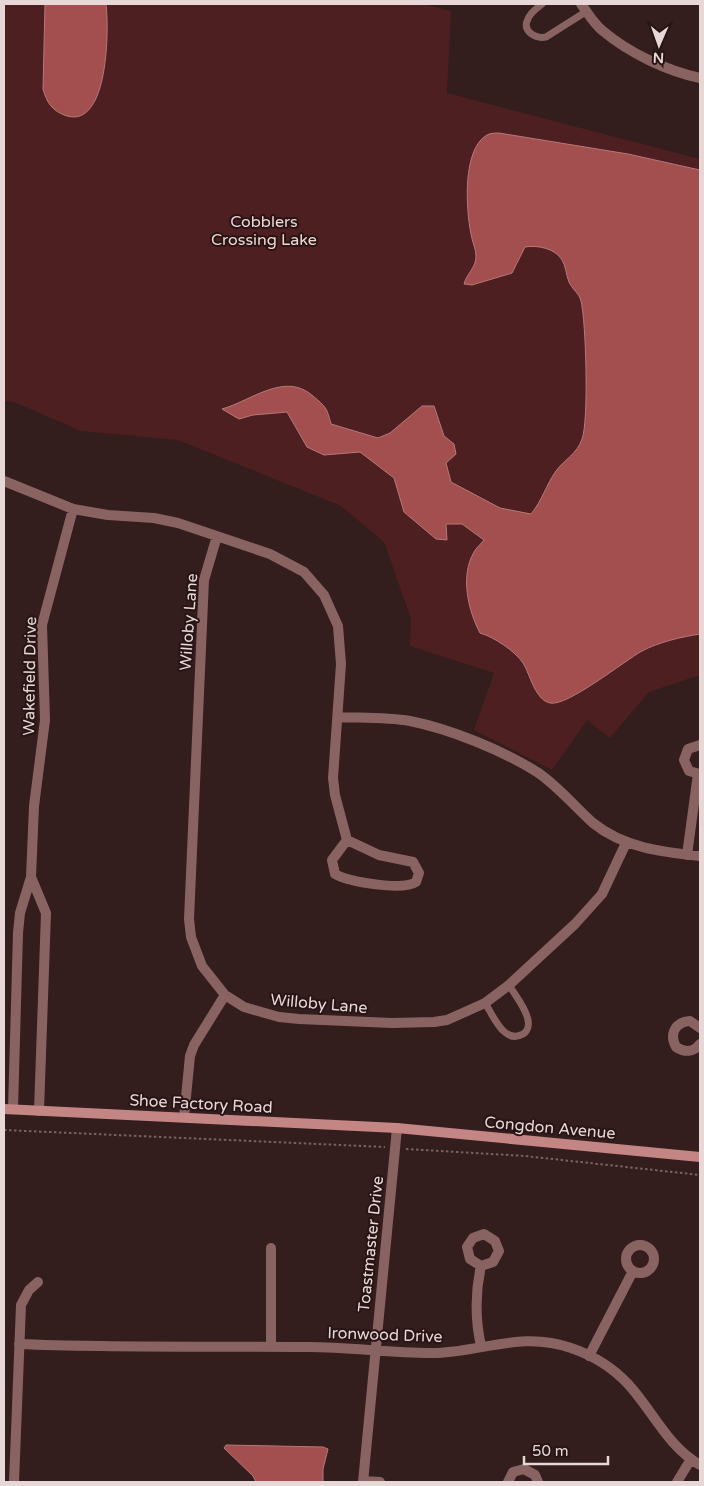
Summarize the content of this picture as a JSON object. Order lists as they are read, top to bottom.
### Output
{
  "streets": {
    "street": [
      "Willoby Lane",
      "Wakefield Drive",
      "Shoe Factory Road",
      "Congdon Avenue",
      "Toastmaster Drive",
      "Ironwood Drive"
    ]
  },
  "crossings": [
    ["Wakefield Drive", "Shoe Factory Road"],
    ["Shoe Factory Road", "Congdon Avenue"],
    ["Shoe Factory Road", "Toastmaster Drive"],
    ["Congdon Avenue", "Toastmaster Drive"],
    ["Toastmaster Drive", "Ironwood Drive"]
  ],
  "parks": ["Cobblers Crossing Lake"],
  "scale_bar": "50 m",
  "north": "bottom"
}
